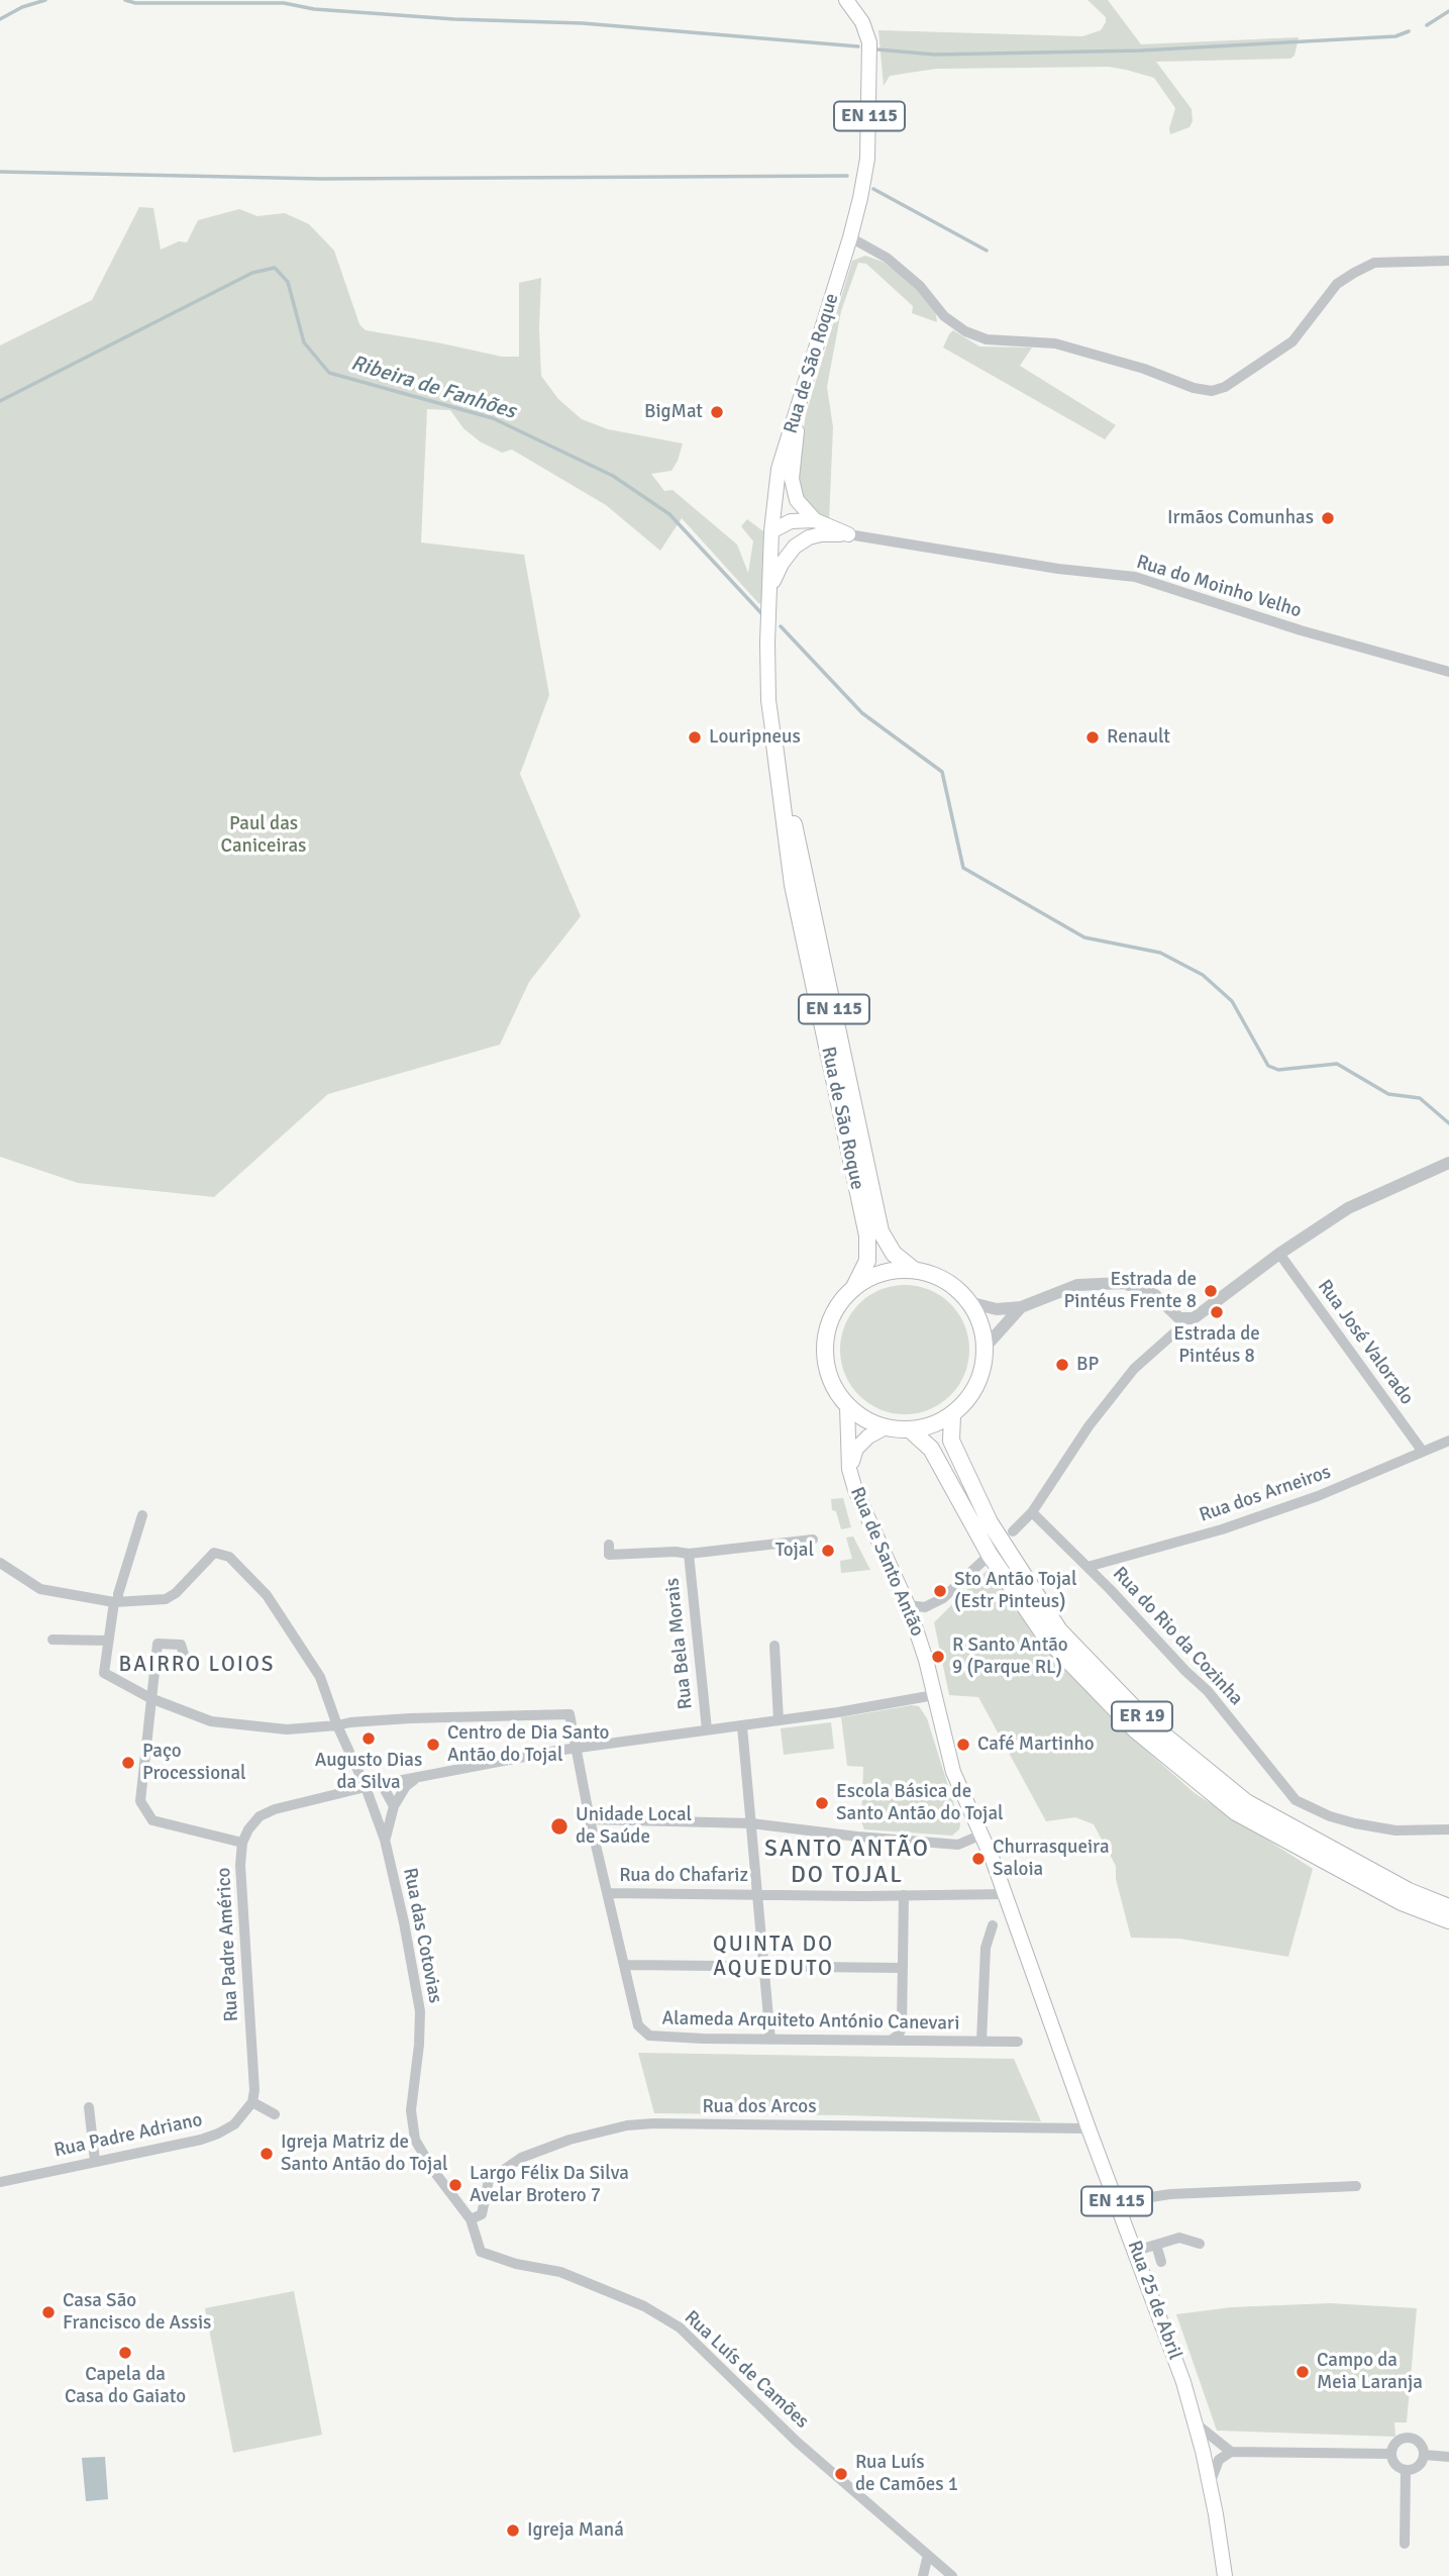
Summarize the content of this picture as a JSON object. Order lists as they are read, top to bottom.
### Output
{
  "streets": {
    "highway": ["EN 115", "Rua de São Roque", "ER 19"],
    "main road": ["Rua de Santo Antão", "Rua 25 de Abril"],
    "street": [
      "Rua do Moinho Velho",
      "Rua José Valorado",
      "Rua dos Arneiros",
      "Rua do Rio da Cozinha",
      "Rua Bela Morais",
      "Rua do Chafariz",
      "Rua das Cotovias",
      "Rua Padre Américo",
      "Alameda Arquiteto António Canevari",
      "Rua dos Arcos",
      "Rua Padre Adriano",
      "Rua Luís de Camões"
    ]
  },
  "crossings": [
    ["EN 115", "Rua de São Roque"],
    ["EN 115", "Rua de Santo Antão"],
    ["EN 115", "ER 19"],
    ["EN 115", "Rua Padre Américo"],
    ["EN 115", "Rua 25 de Abril"],
    ["Rua de São Roque", "ER 19"],
    ["Rua José Valorado", "Rua dos Arneiros"],
    ["Rua dos Arneiros", "Rua do Rio da Cozinha"],
    ["Rua de Santo Antão", "Rua Padre Américo"],
    ["Rua Bela Morais", "Rua Padre Américo"],
    ["Rua do Chafariz", "Alameda Arquiteto António Canevari"],
    ["Rua do Chafariz", "Rua 25 de Abril"],
    ["Rua das Cotovias", "Rua Padre Américo"],
    ["Rua das Cotovias", "Alameda Arquiteto António Canevari"],
    ["Rua das Cotovias", "Rua dos Arcos"],
    ["Rua das Cotovias", "Rua Luís de Camões"],
    ["Rua Padre Américo", "Alameda Arquiteto António Canevari"],
    ["Rua Padre Américo", "Rua Padre Adriano"],
    ["Rua dos Arcos", "Rua 25 de Abril"],
    ["Rua dos Arcos", "Rua Luís de Camões"]
  ],
  "districts": ["BAIRRO LOIOS", "SANTO ANTÃO DO TOJAL", "QUINTA DO AQUEDUTO"],
  "water": ["Ribeira de Fanhões"],
  "parks": ["Paul das Caniceiras"],
  "places": [
    "BigMat",
    "Irmãos Comunhas",
    "Louripneus",
    "Renault",
    "Estrada de Pintéus Frente 8",
    "Estrada de Pintéus 8",
    "BP",
    "Tojal",
    "Sto Antão Tojal (Estr Pinteus)",
    "R Santo Antão 9 (Parque RL)",
    "Augusto Dias da Silva",
    "Centro de Dia Santo Antão do Tojal",
    "Café Martinho",
    "Paço Processional",
    "Escola Básica de Santo Antão do Tojal",
    "Unidade Local de Saúde",
    "Churrasqueira Saloia",
    "Igreja Matriz de Santo Antão do Tojal",
    "Largo Félix Da Silva Avelar Brotero 7",
    "Casa São Francisco de Assis",
    "Capela da Casa do Gaiato",
    "Campo da Meia Laranja",
    "Rua Luís de Camões 1",
    "Igreja Maná"
  ]
}
